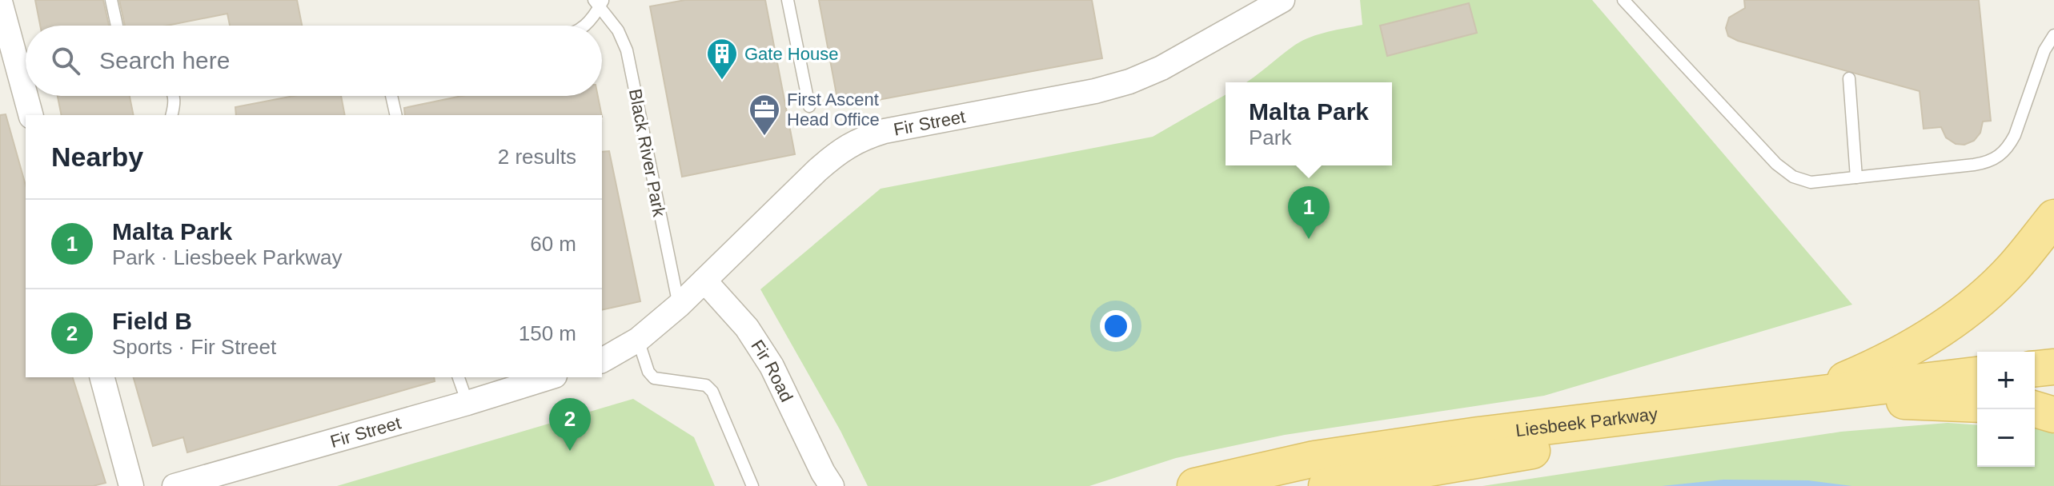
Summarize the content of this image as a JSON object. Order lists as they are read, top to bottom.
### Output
{
  "streets": {
    "main road": ["Liesbeek Parkway"],
    "street": ["Fir Street", "Fir Road"],
    "lane": ["Black River Park"]
  },
  "crossings": [
    ["Fir Street", "Black River Park"],
    ["Fir Street", "Fir Road"]
  ],
  "places": {
    "building": ["Gate House"],
    "office": ["First Ascent Head Office"]
  },
  "page": {
    "search": "Search here",
    "popup": ["Malta Park", "Park"],
    "heading": ["Nearby", "2 results"],
    "pins": ["1", "2"],
    "list": [
      {
        "mark": "1",
        "name": "Malta Park",
        "note": "Park · Liesbeek Parkway",
        "value": "60 m"
      },
      {
        "mark": "2",
        "name": "Field B",
        "note": "Sports · Fir Street",
        "value": "150 m"
      }
    ],
    "map_buttons": ["+", "−"]
  }
}
